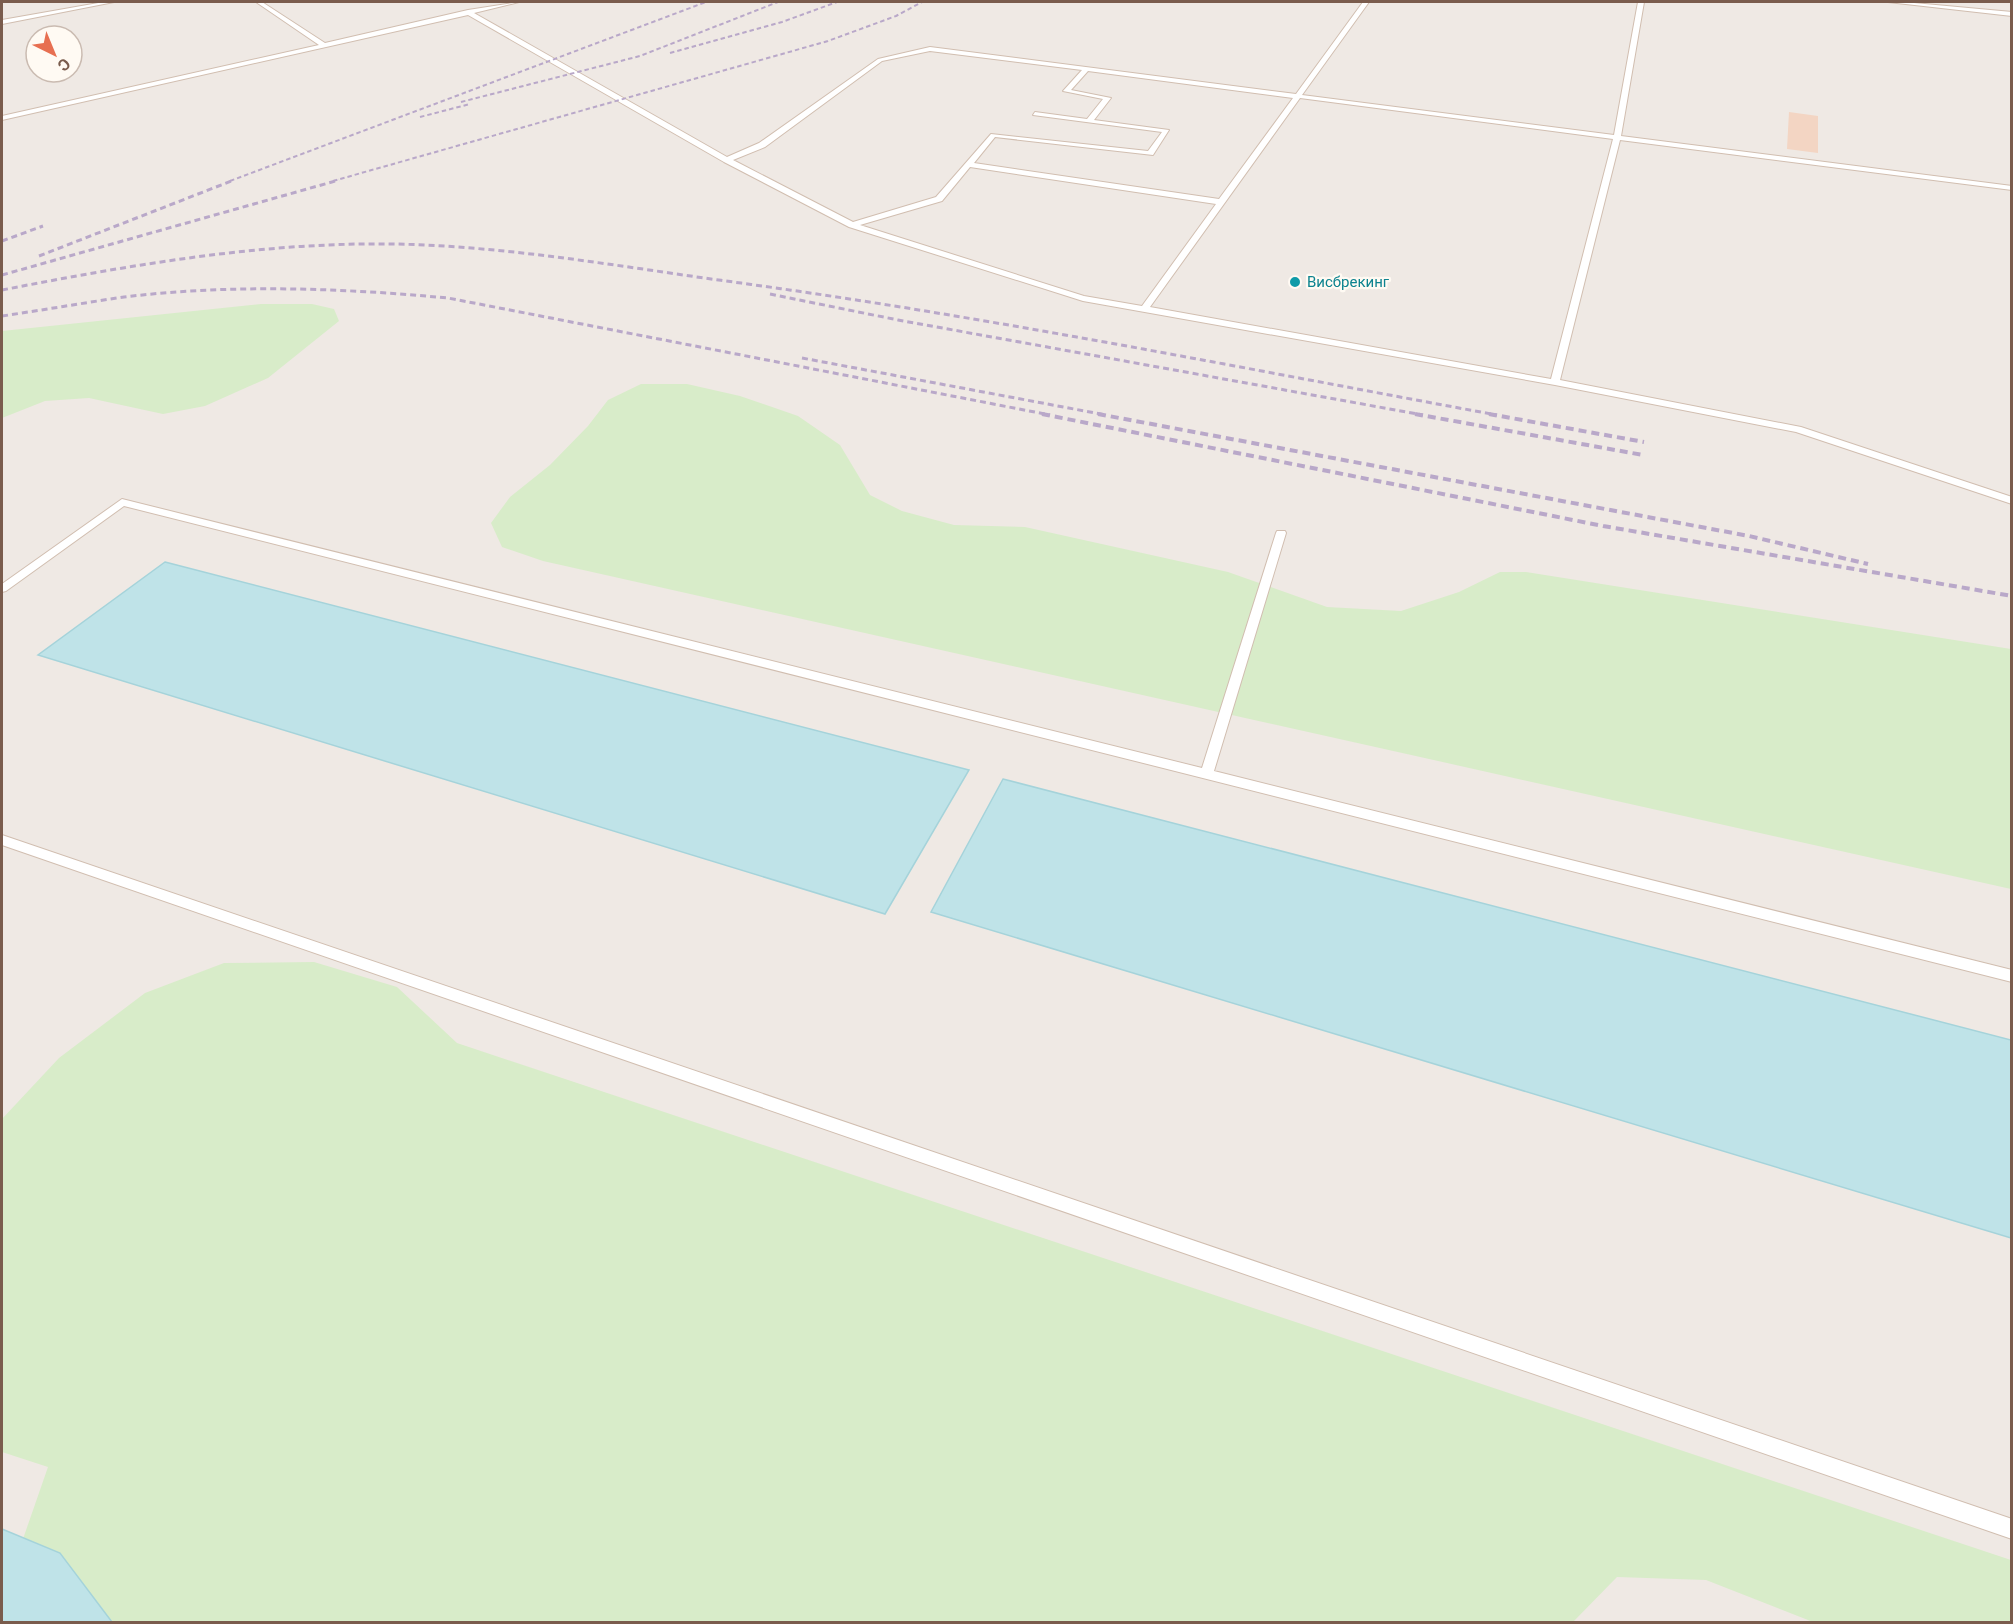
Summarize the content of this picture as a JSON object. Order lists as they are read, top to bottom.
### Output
{
  "places": ["Висбрекинг"],
  "north": "bottom right"
}
